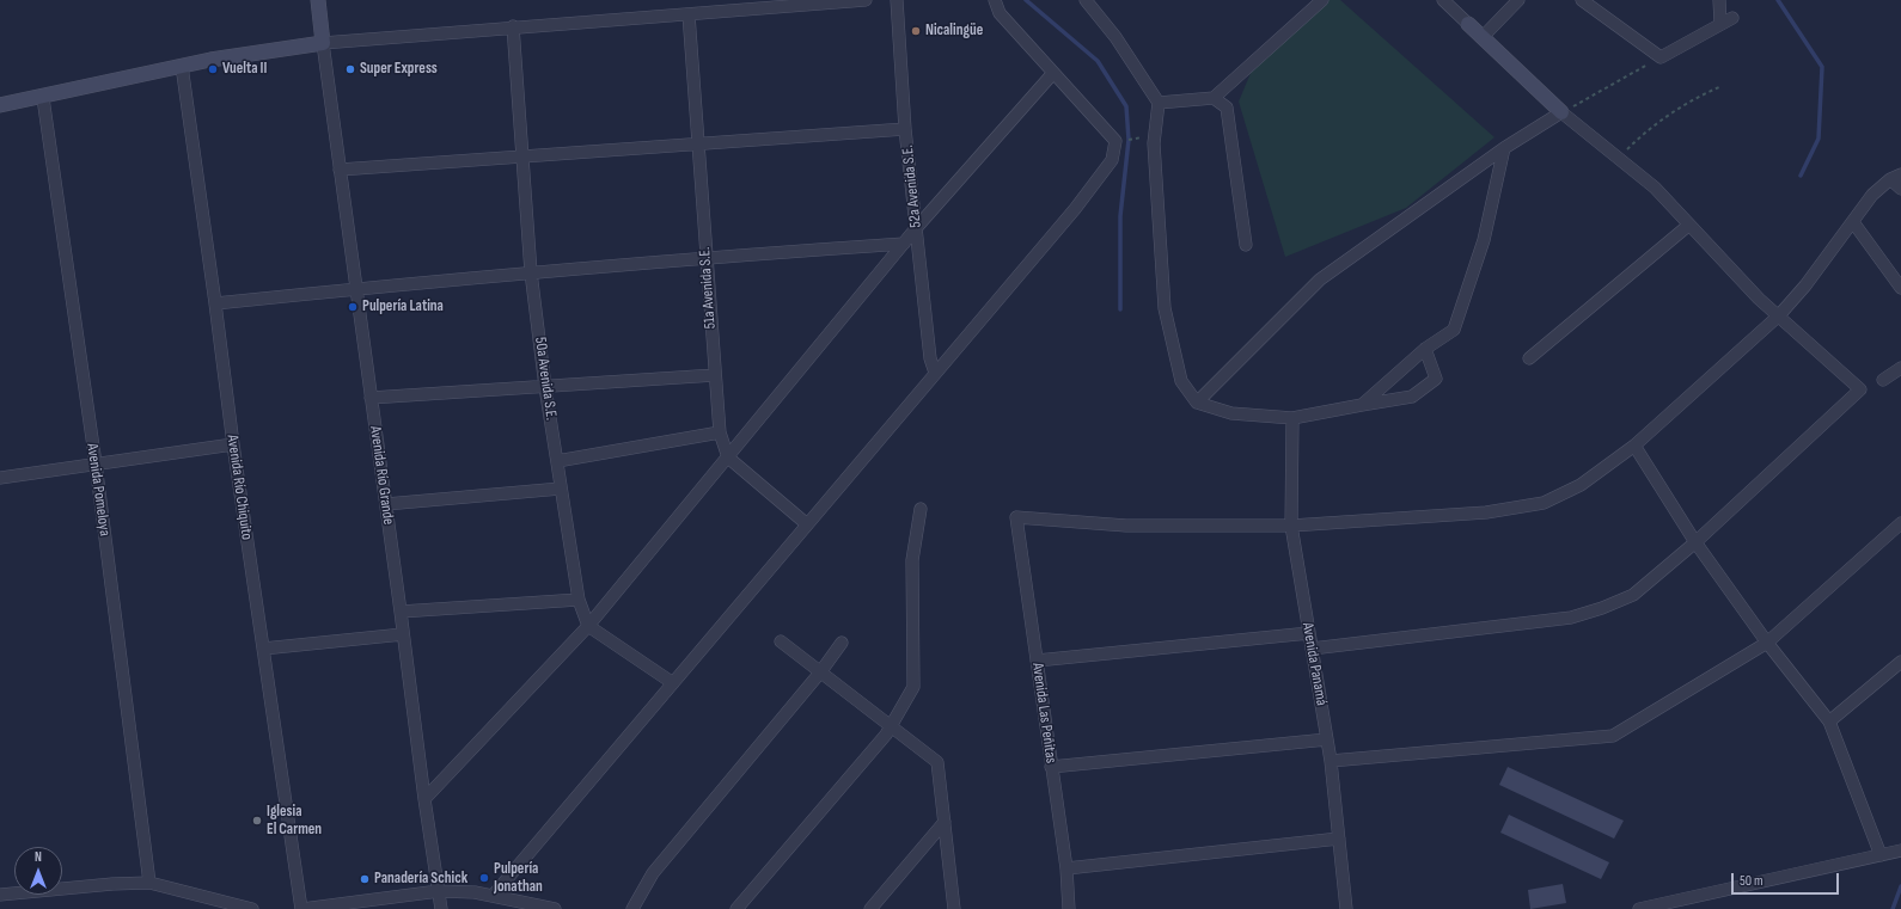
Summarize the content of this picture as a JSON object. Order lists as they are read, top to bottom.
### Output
{
  "streets": {
    "street": [
      "52a Avenida S.E.",
      "51a Avenida S.E.",
      "50a Avenida S.E.",
      "Avenida Río Grande",
      "Avenida Río Chiquito",
      "Avenida Pomeloya",
      "Avenida Panamá",
      "Avenida Las Peñitas"
    ]
  },
  "crossings": [
    ["Avenida Panamá", "Avenida Las Peñitas"]
  ],
  "places": [
    "Nicalingüe",
    "Vuelta II",
    "Super Express",
    "Pulpería Latina",
    "Iglesia El Carmen",
    "Pulpería Jonathan",
    "Panadería Schick"
  ],
  "scale_bar": "50 m",
  "north": "top"
}
